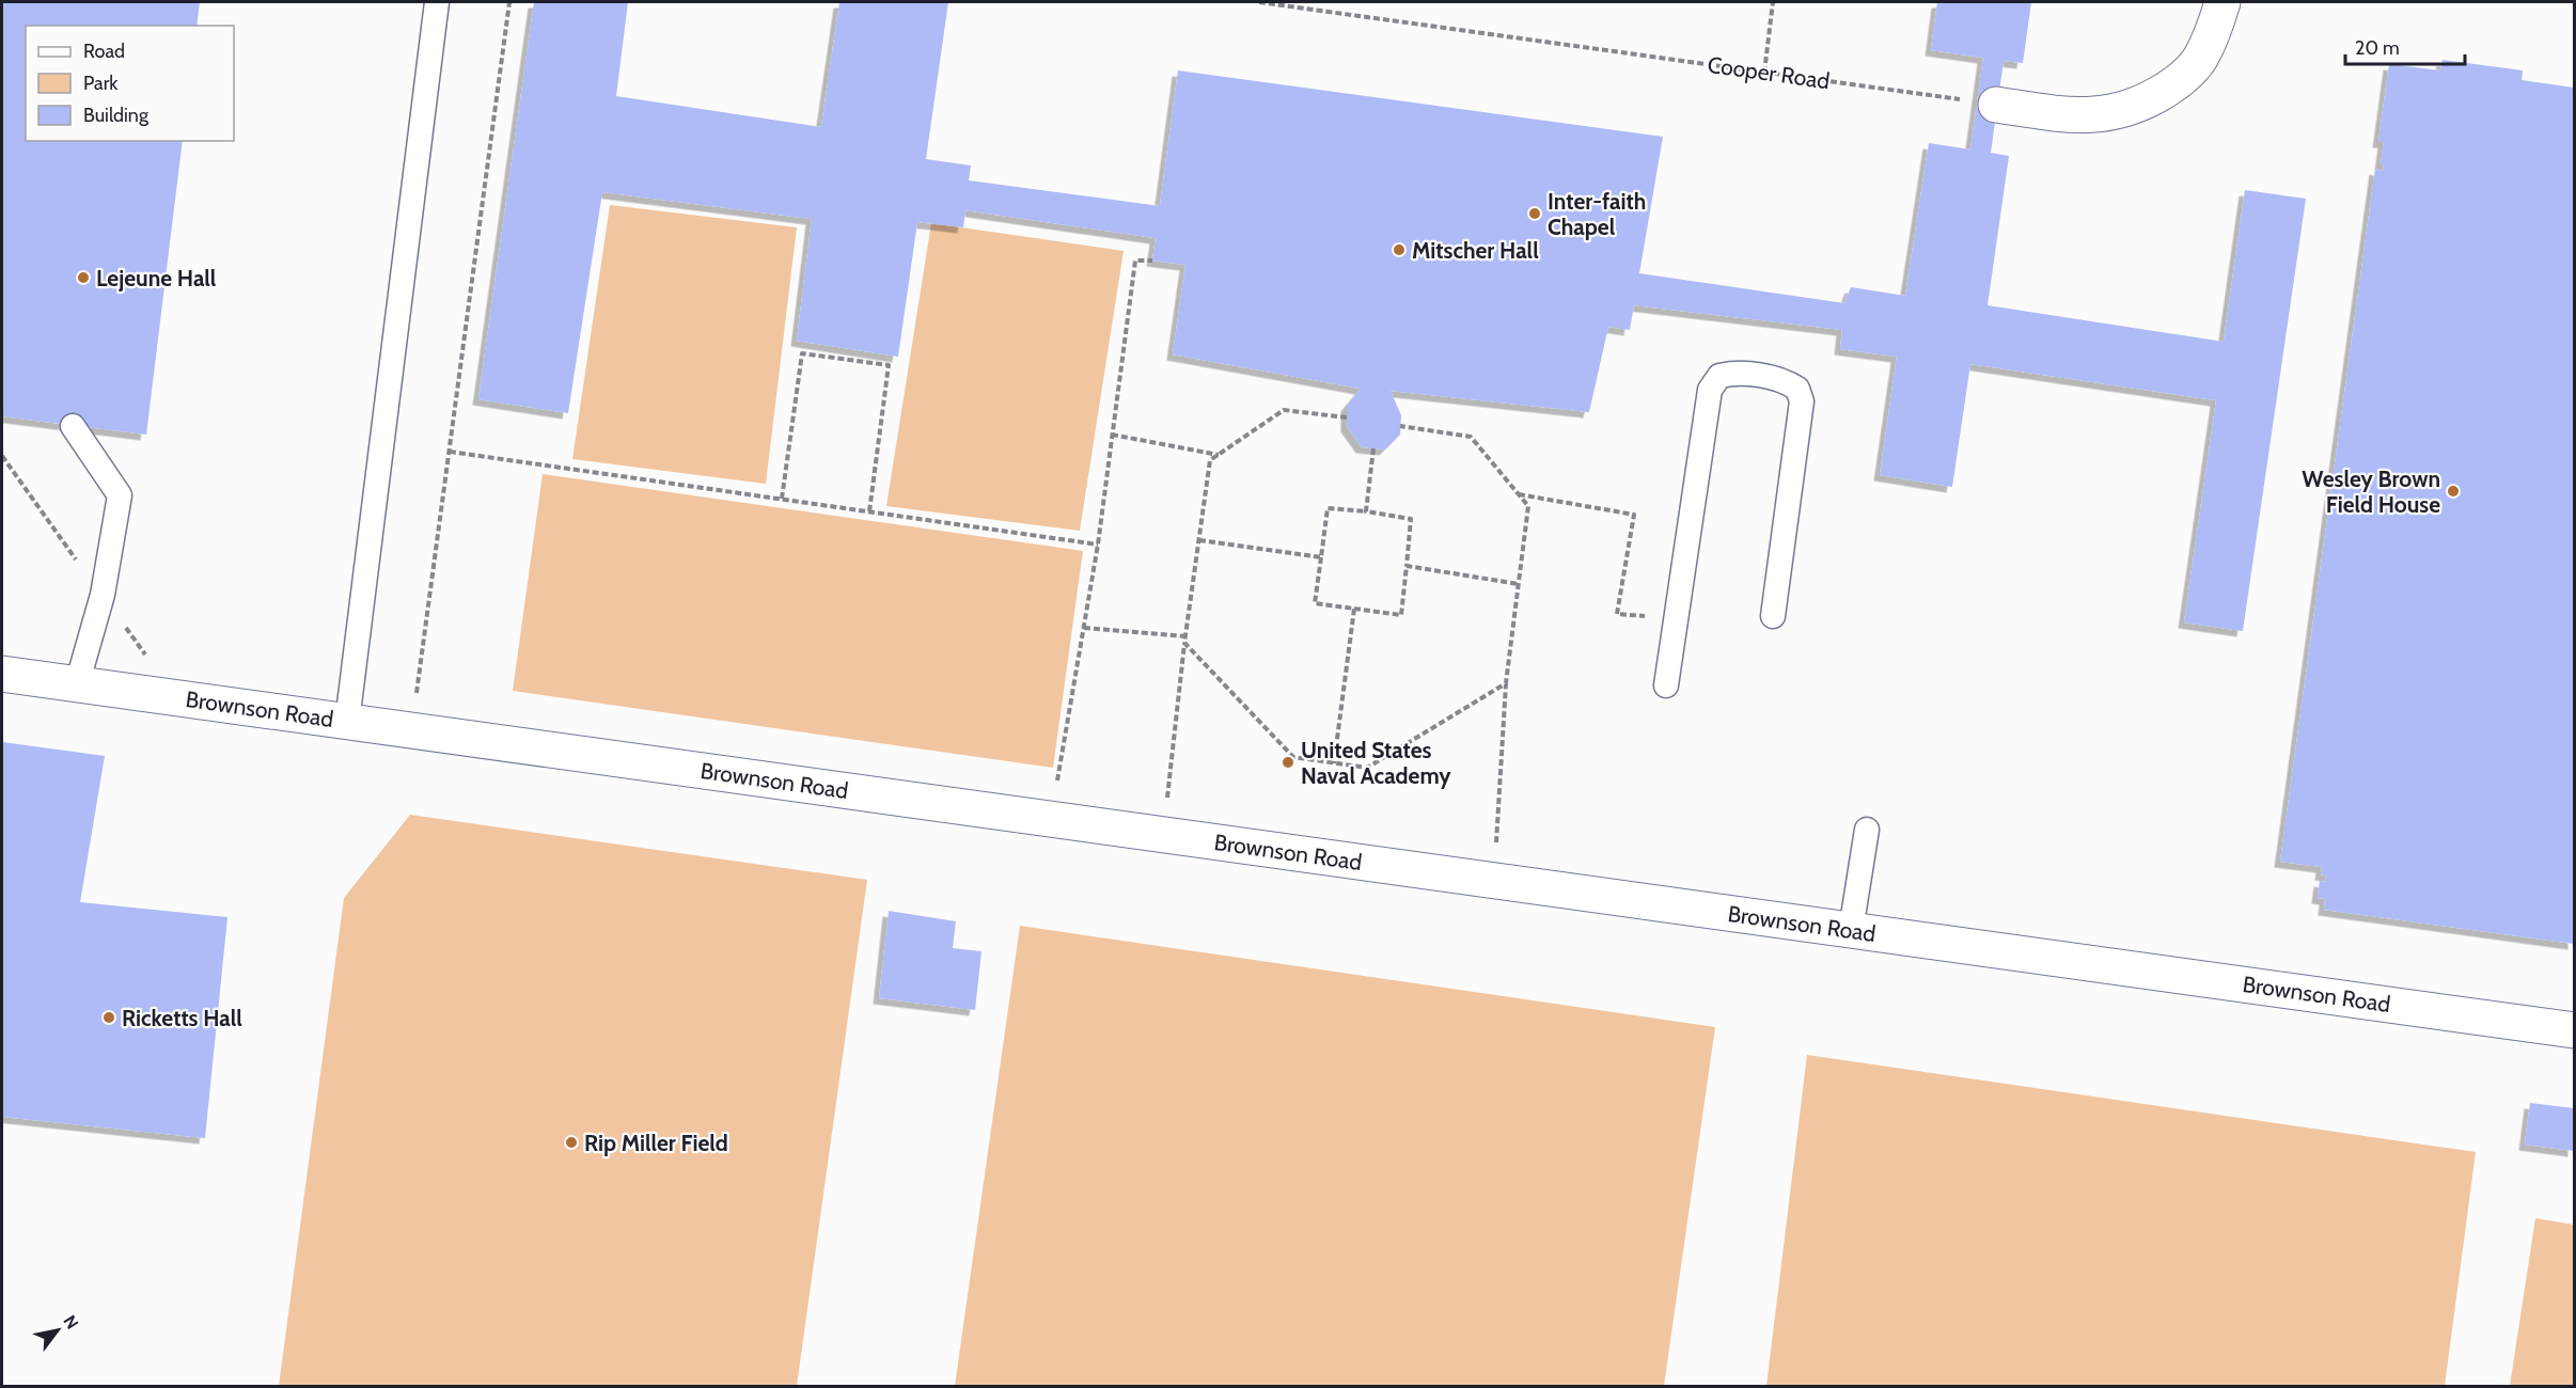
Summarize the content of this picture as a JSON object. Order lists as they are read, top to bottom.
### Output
{
  "streets": {
    "street": ["Brownson Road"],
    "path": ["Cooper Road"]
  },
  "places": [
    "Inter-faith Chapel",
    "Mitscher Hall",
    "Lejeune Hall",
    "Wesley Brown Field House",
    "United States Naval Academy",
    "Ricketts Hall",
    "Rip Miller Field"
  ],
  "legend": ["Road", "Park", "Building"],
  "scale_bar": "20 m",
  "north": "top right"
}
